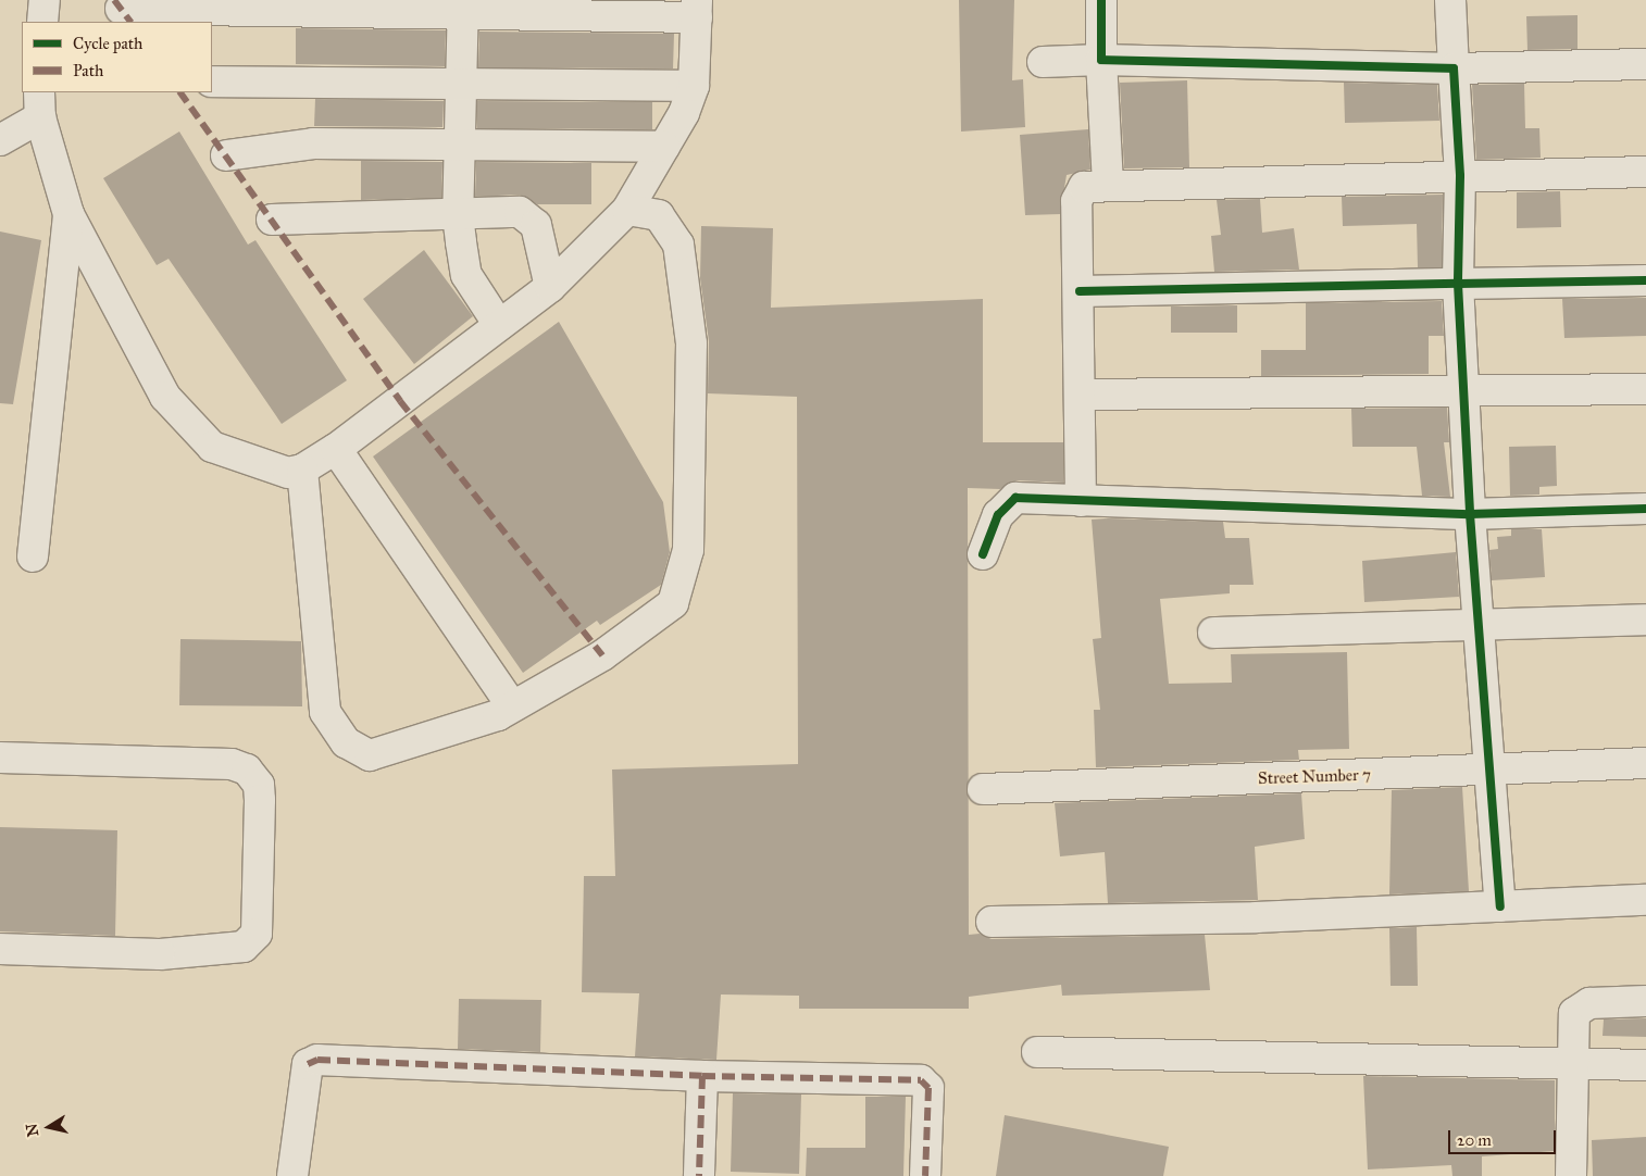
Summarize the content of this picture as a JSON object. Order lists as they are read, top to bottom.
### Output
{
  "streets": {
    "street": ["Street Number 7"]
  },
  "legend": ["Cycle path", "Path"],
  "scale_bar": "20 m",
  "north": "left"
}
